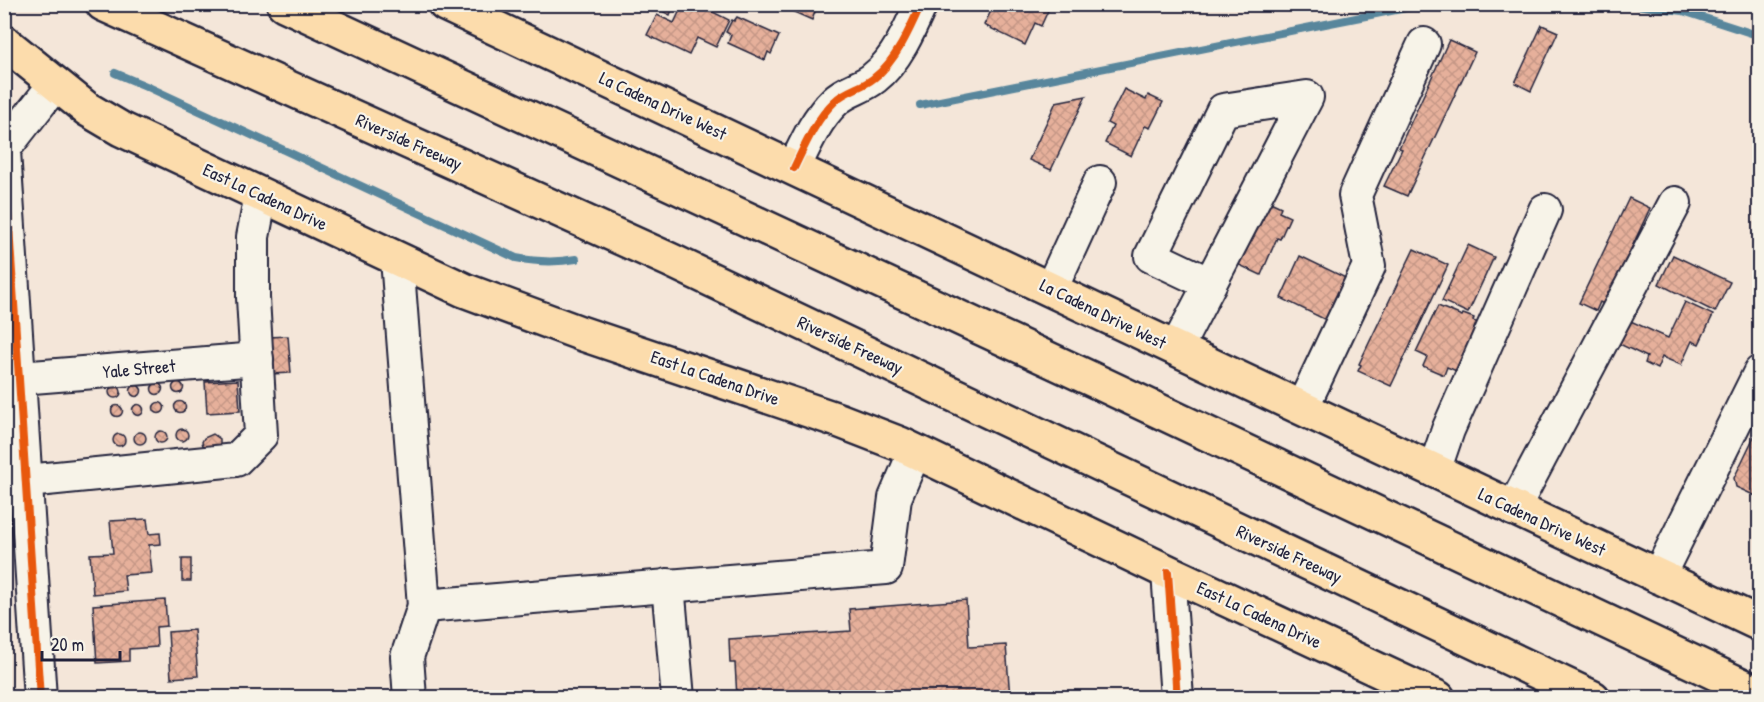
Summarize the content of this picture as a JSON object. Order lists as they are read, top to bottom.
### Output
{
  "streets": {
    "main road": ["La Cadena Drive West", "Riverside Freeway", "East La Cadena Drive"],
    "street": ["Yale Street"]
  },
  "scale_bar": "20 m"
}
